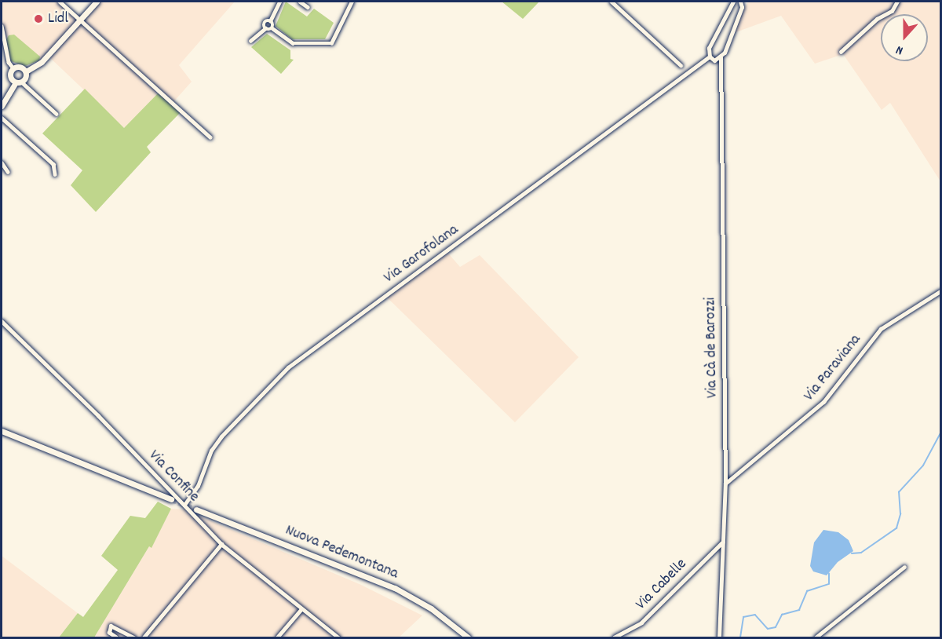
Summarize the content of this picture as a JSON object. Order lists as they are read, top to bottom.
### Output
{
  "streets": {
    "main road": ["Nuova Pedemontana"],
    "street": [
      "Via Garofolana",
      "Via Cà de Barozzi",
      "Via Paraviana",
      "Via Confine",
      "Via Cabelle"
    ]
  },
  "crossings": [
    ["Via Garofolana", "Via Confine"],
    ["Via Cà de Barozzi", "Via Paraviana"],
    ["Via Cà de Barozzi", "Via Cabelle"]
  ],
  "places": ["Lidl"],
  "north": "bottom"
}
